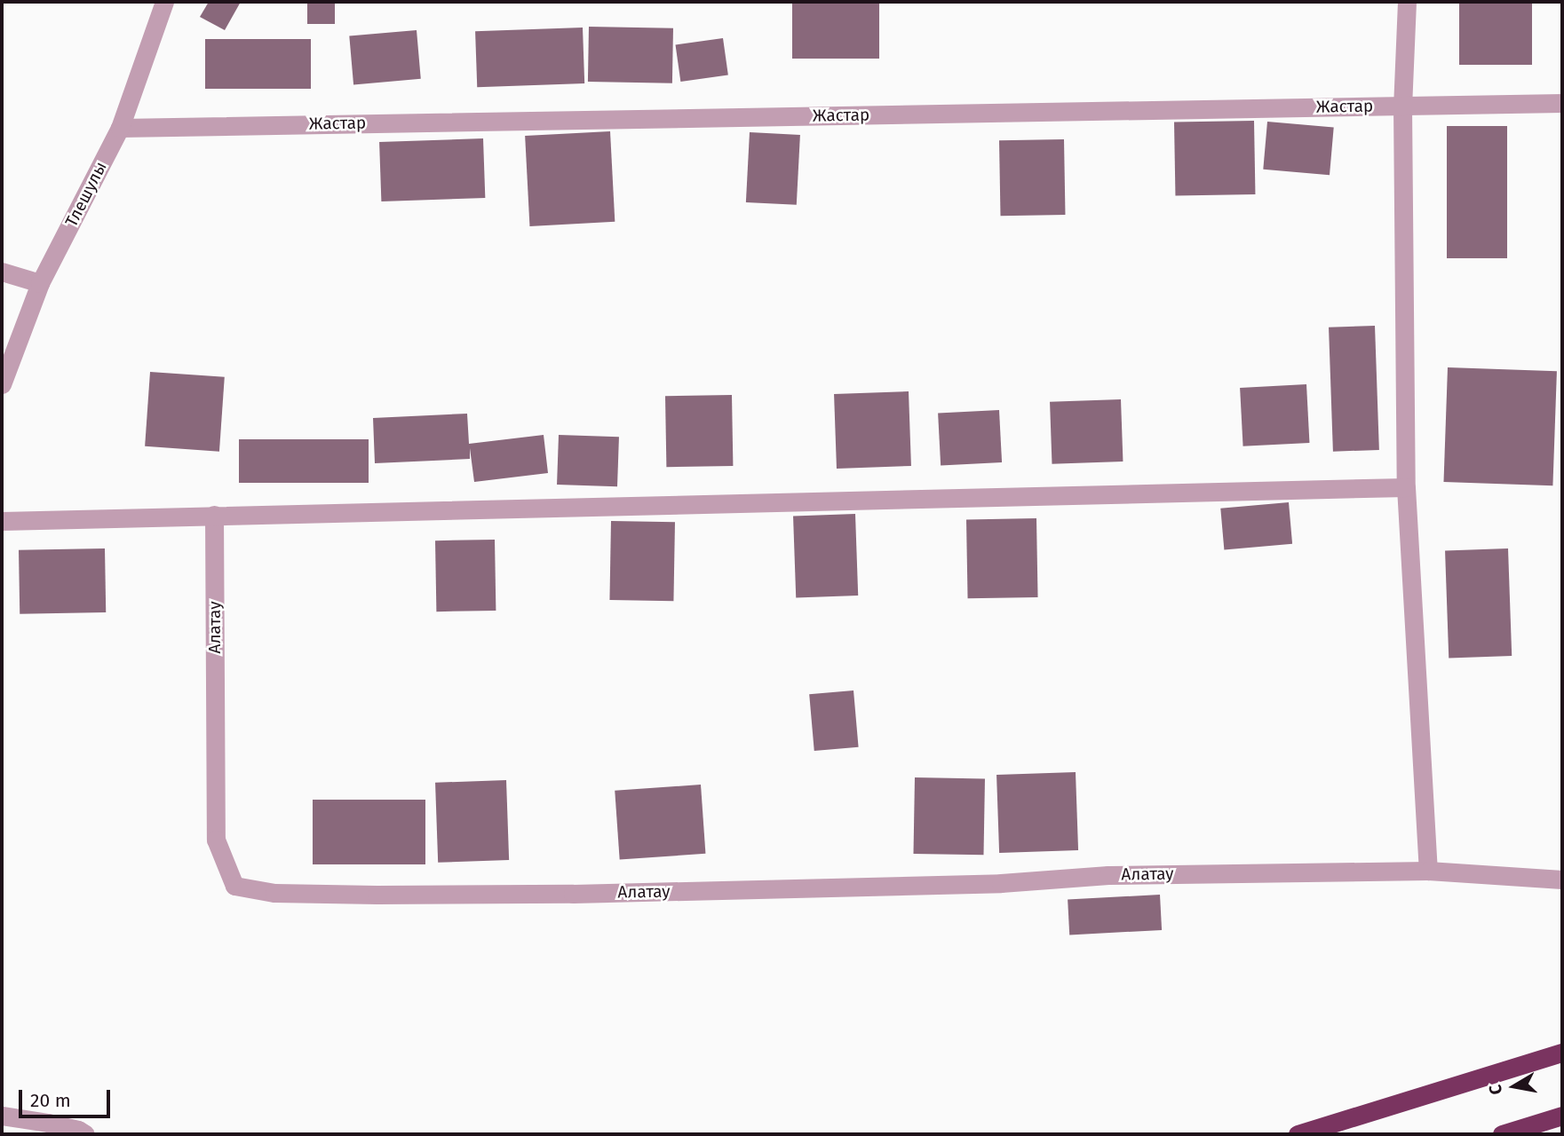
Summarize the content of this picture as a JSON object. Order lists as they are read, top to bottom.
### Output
{
  "streets": {
    "street": ["Жастар", "Тлешулы", "Алатау"]
  },
  "crossings": [
    ["Жастар", "Тлешулы"]
  ],
  "scale_bar": "20 m",
  "north": "left"
}
